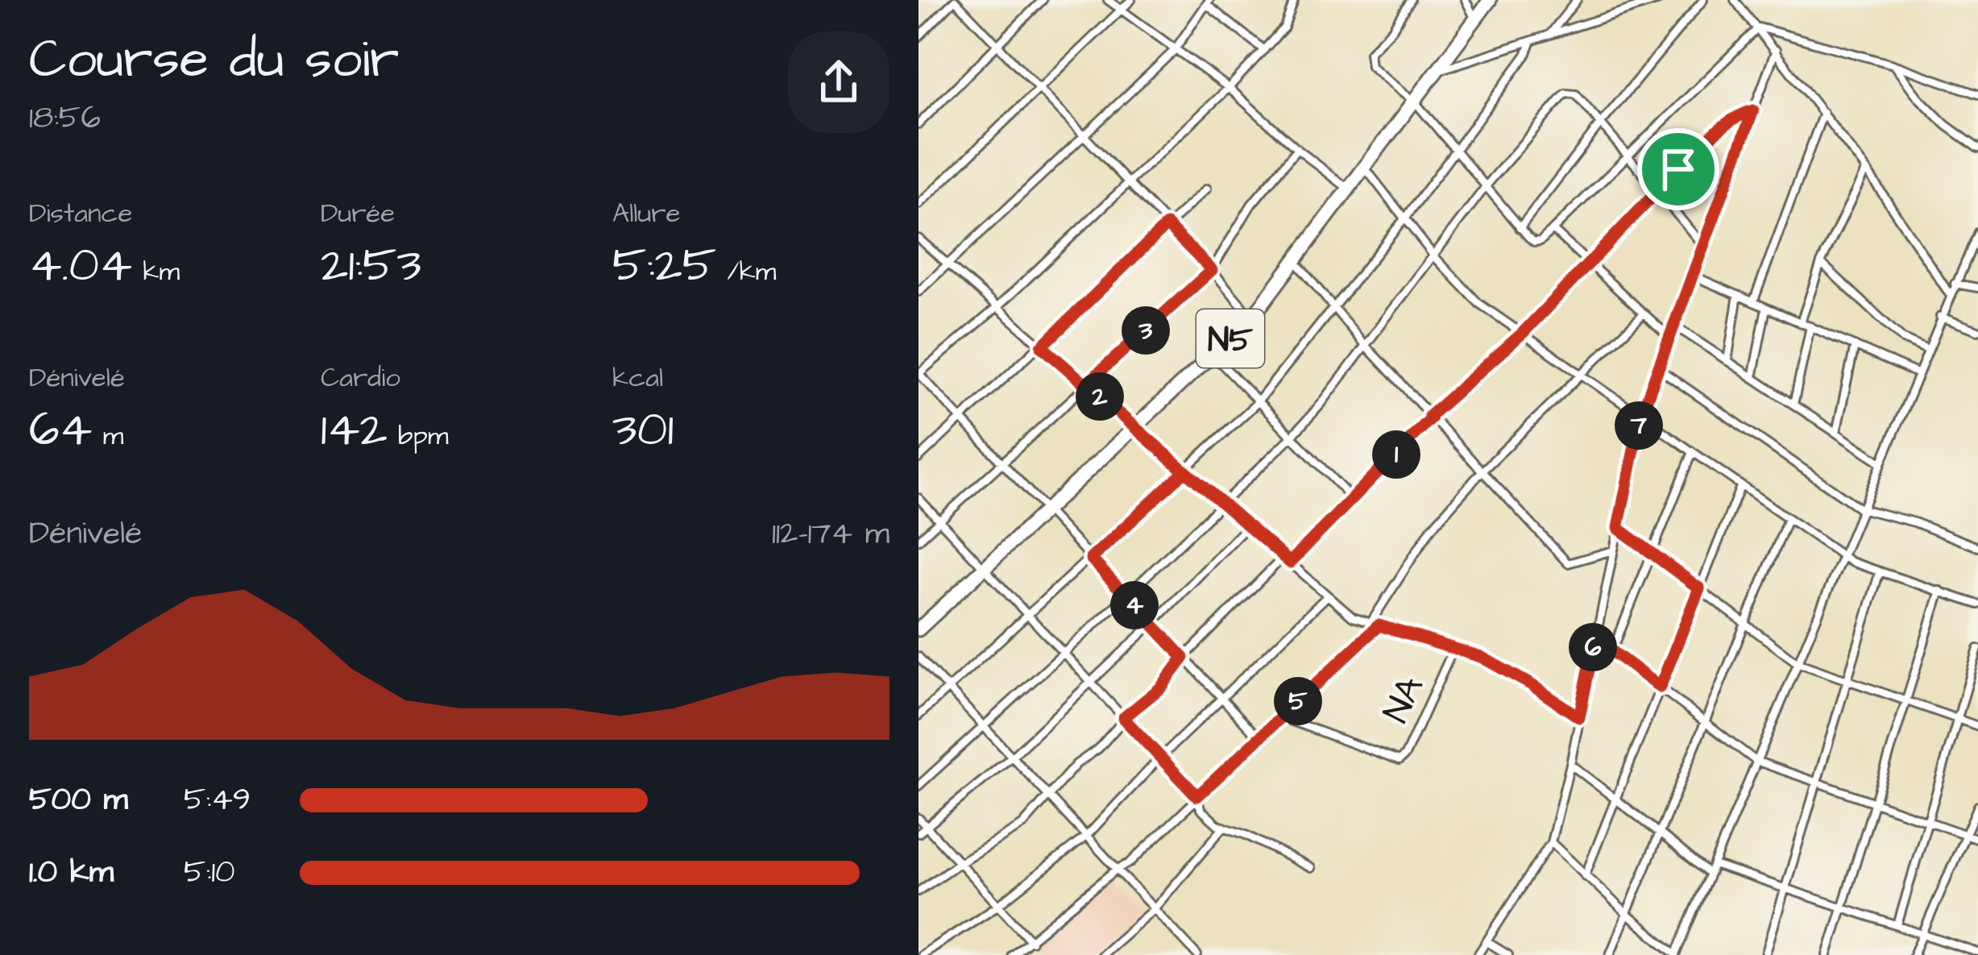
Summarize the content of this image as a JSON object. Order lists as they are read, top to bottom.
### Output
{
  "streets": {
    "highway": ["N5"],
    "street": ["NA"]
  },
  "page": {
    "heading": ["Course du soir", "18:56"],
    "stats": [
      ["Distance", "4.04 km"],
      ["Durée", "21:53"],
      ["Allure", "5:25 /km"],
      ["Dénivelé", "64 m"],
      ["Cardio", "142 bpm"],
      ["kcal", "301"]
    ],
    "pins": [
      "3",
      "2",
      "7",
      "1",
      "4",
      "6",
      "5"
    ],
    "chart": ["Dénivelé", "112–174 m"],
    "list": [
      {
        "name": "500 m",
        "note": "5:49"
      },
      {
        "name": "1.0 km",
        "note": "5:10"
      }
    ]
  }
}
